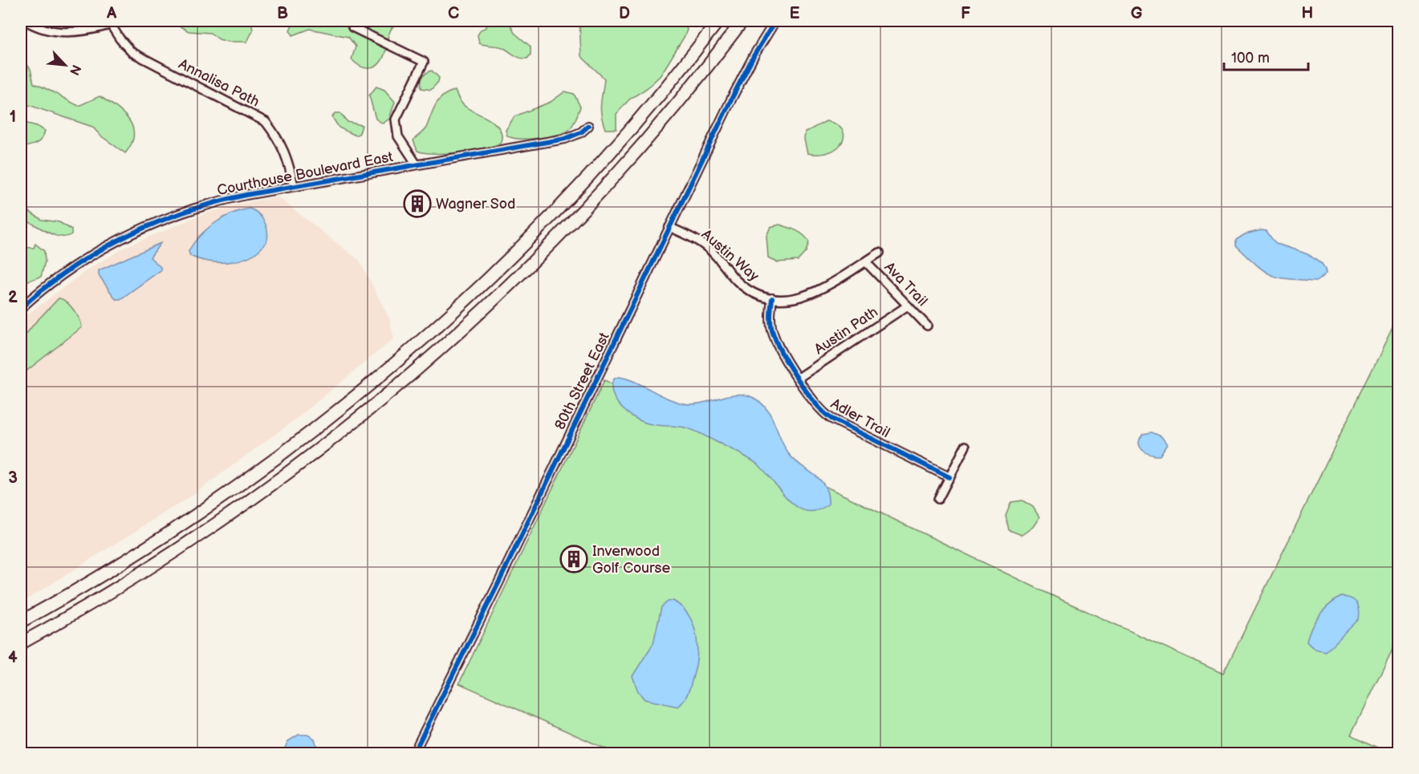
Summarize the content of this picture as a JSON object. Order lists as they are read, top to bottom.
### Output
{
  "streets": {
    "street": [
      "Annalisa Path",
      "Courthouse Boulevard East",
      "Austin Way",
      "Ava Trail",
      "Austin Path",
      "80th Street East",
      "Adler Trail"
    ]
  },
  "crossings": [
    ["Annalisa Path", "Courthouse Boulevard East"],
    ["Austin Way", "Ava Trail"],
    ["Austin Way", "80th Street East"],
    ["Austin Way", "Adler Trail"],
    ["Ava Trail", "Austin Path"],
    ["Austin Path", "Adler Trail"]
  ],
  "places": {
    "building": ["Wagner Sod", "Inverwood Golf Course"]
  },
  "scale_bar": "100 m",
  "north": "bottom right",
  "grid": {
    "columns": [
      "A",
      "B",
      "C",
      "D",
      "E",
      "F",
      "G",
      "H"
    ],
    "rows": [
      "1",
      "2",
      "3",
      "4"
    ]
  }
}
